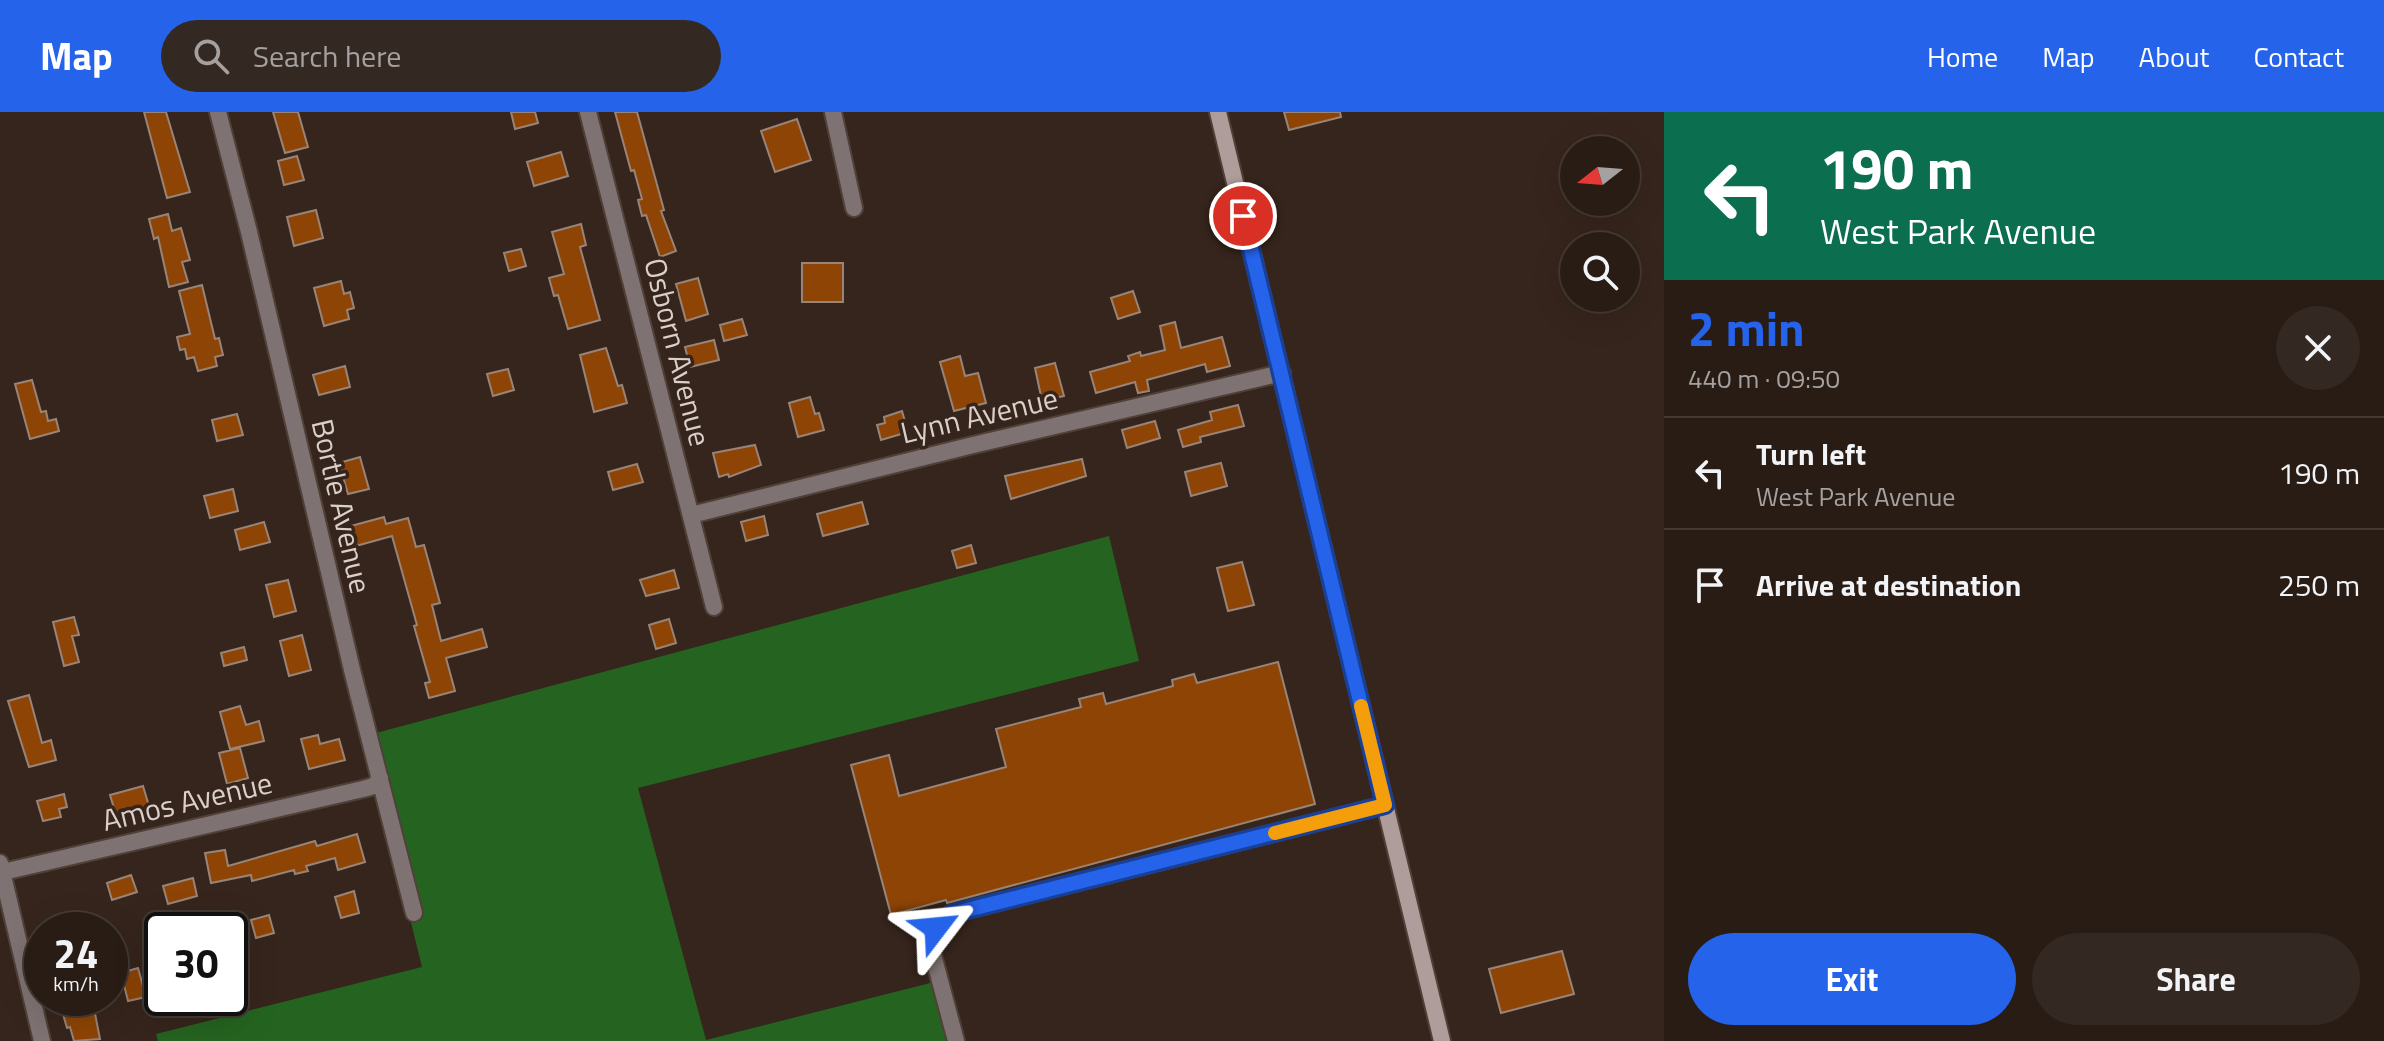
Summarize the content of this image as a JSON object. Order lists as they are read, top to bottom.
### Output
{
  "streets": {
    "street": [
      "Osborn Avenue",
      "Lynn Avenue",
      "Bortle Avenue",
      "Amos Avenue"
    ]
  },
  "crossings": [
    ["Osborn Avenue", "Lynn Avenue"],
    ["Bortle Avenue", "Amos Avenue"]
  ],
  "north": "left",
  "page": {
    "header": "Map",
    "search": "Search here",
    "nav": [
      "Home",
      "Map",
      "About",
      "Contact"
    ],
    "turn": ["190 m", "West Park Avenue"],
    "heading": ["2 min", "440 m · 09:50"],
    "list": [
      {
        "name": "Turn left",
        "note": "West Park Avenue",
        "value": "190 m"
      },
      {
        "name": "Arrive at destination",
        "value": "250 m"
      }
    ],
    "speed": "24 km/h",
    "limit": "30",
    "buttons": ["Exit", "Share"]
  }
}
